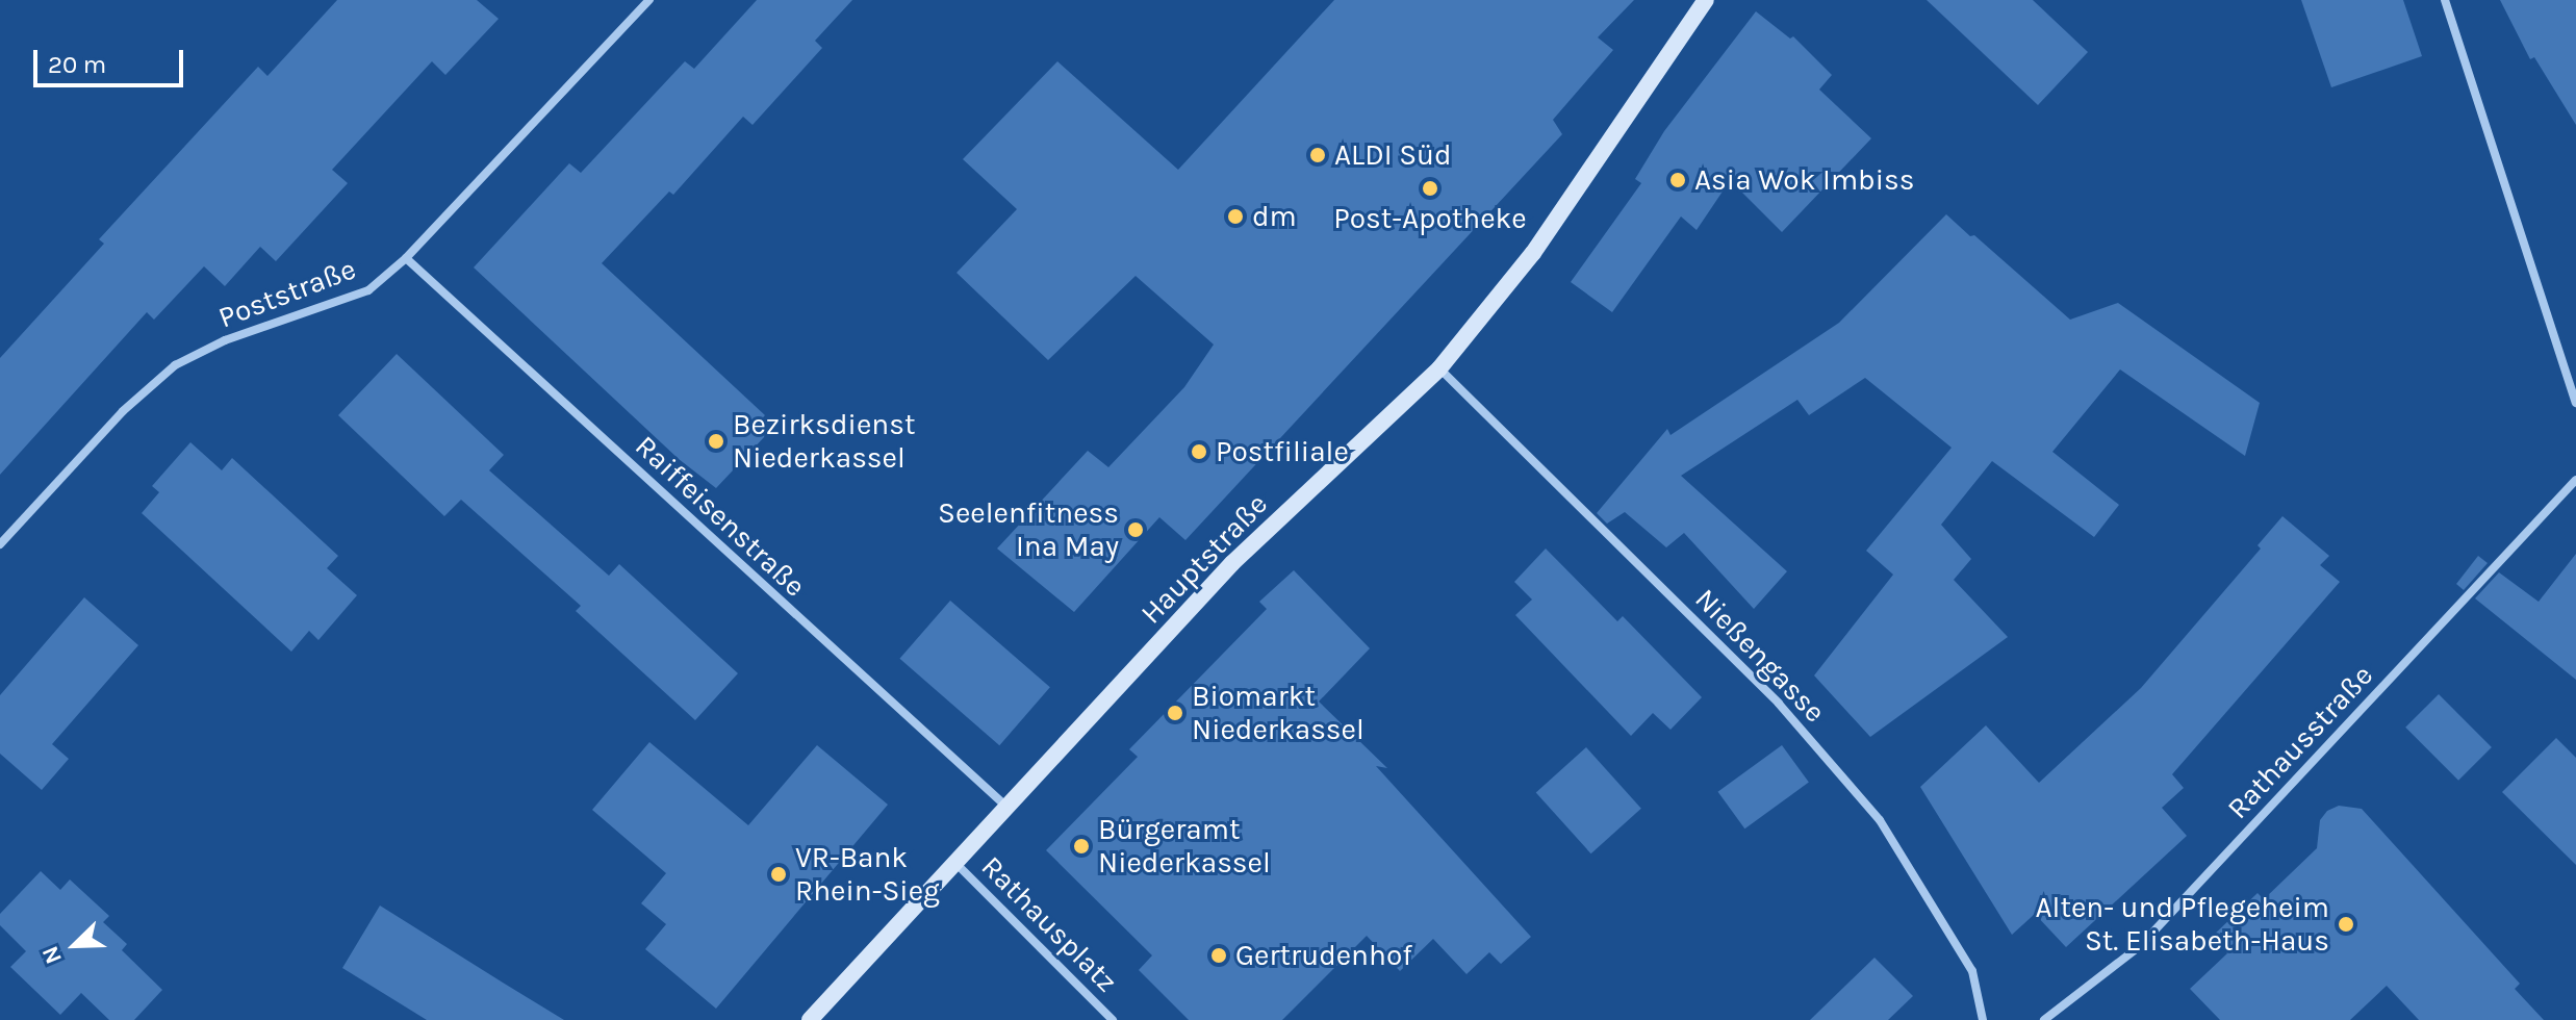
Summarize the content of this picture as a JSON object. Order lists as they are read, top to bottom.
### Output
{
  "streets": {
    "street": [
      "Poststraße",
      "Raiffeisenstraße",
      "Hauptstraße",
      "Nießengasse",
      "Rathausstraße",
      "Rathausplatz"
    ]
  },
  "crossings": [
    ["Poststraße", "Raiffeisenstraße"],
    ["Raiffeisenstraße", "Hauptstraße"],
    ["Hauptstraße", "Nießengasse"],
    ["Hauptstraße", "Rathausplatz"]
  ],
  "places": [
    "ALDI Süd",
    "Asia Wok Imbiss",
    "Post-Apotheke",
    "dm",
    "Bezirksdienst Niederkassel",
    "Postfiliale",
    "Seelenfitness Ina May",
    "Biomarkt Niederkassel",
    "Bürgeramt Niederkassel",
    "VR-Bank Rhein-Sieg",
    "Alten- und Pflegeheim St. Elisabeth-Haus",
    "Gertrudenhof"
  ],
  "scale_bar": "20 m",
  "north": "bottom left"
}
